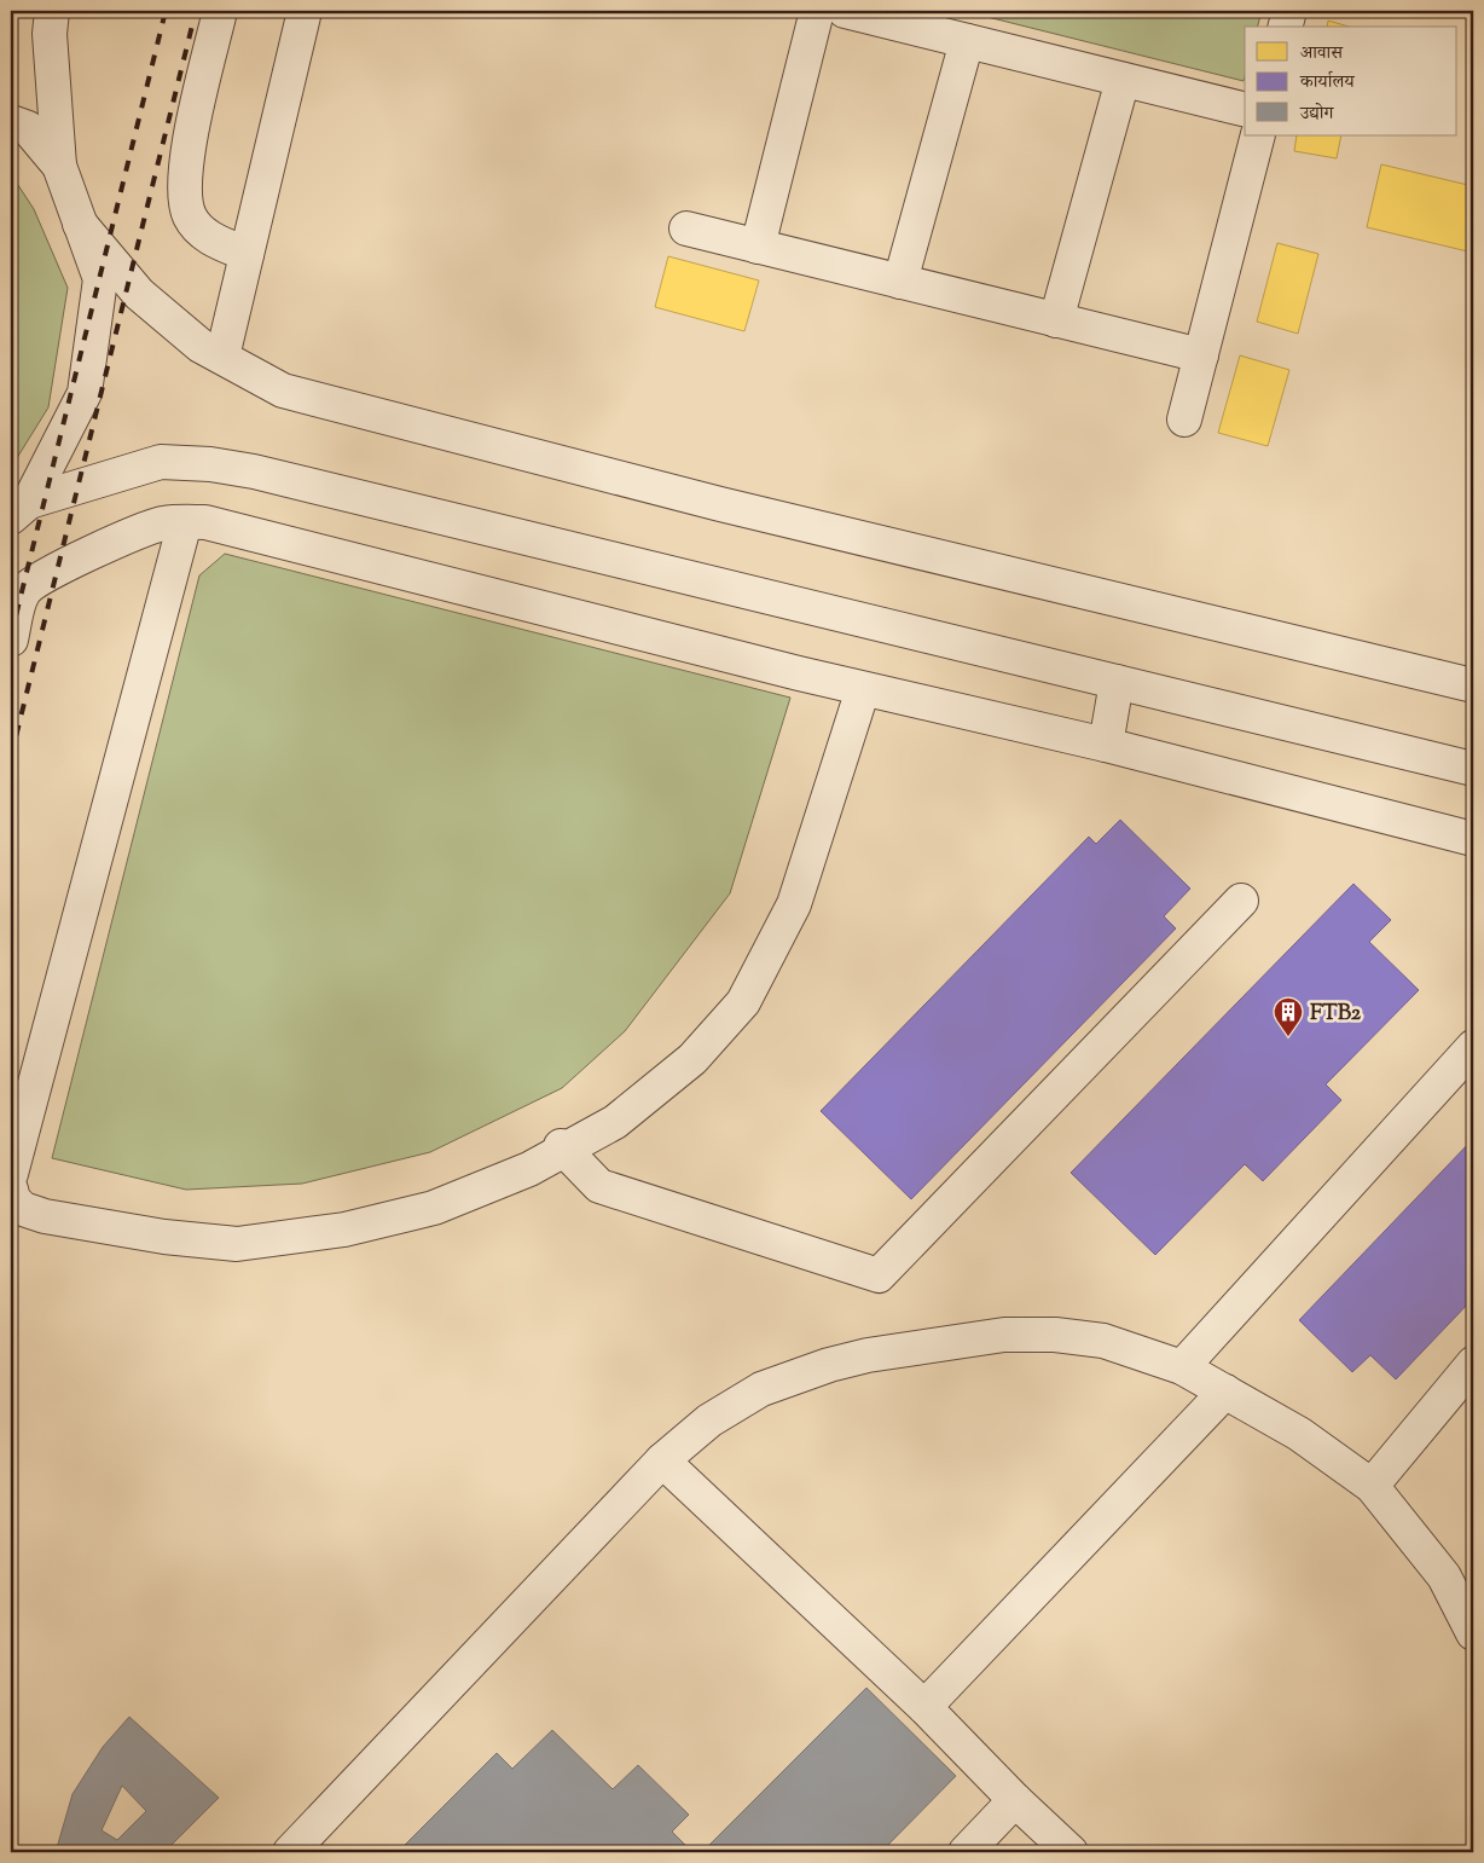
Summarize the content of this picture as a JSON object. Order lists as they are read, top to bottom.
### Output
{
  "places": {
    "building": ["FTB2"]
  },
  "legend": ["आवास", "कार्यालय", "उद्योग"]
}
